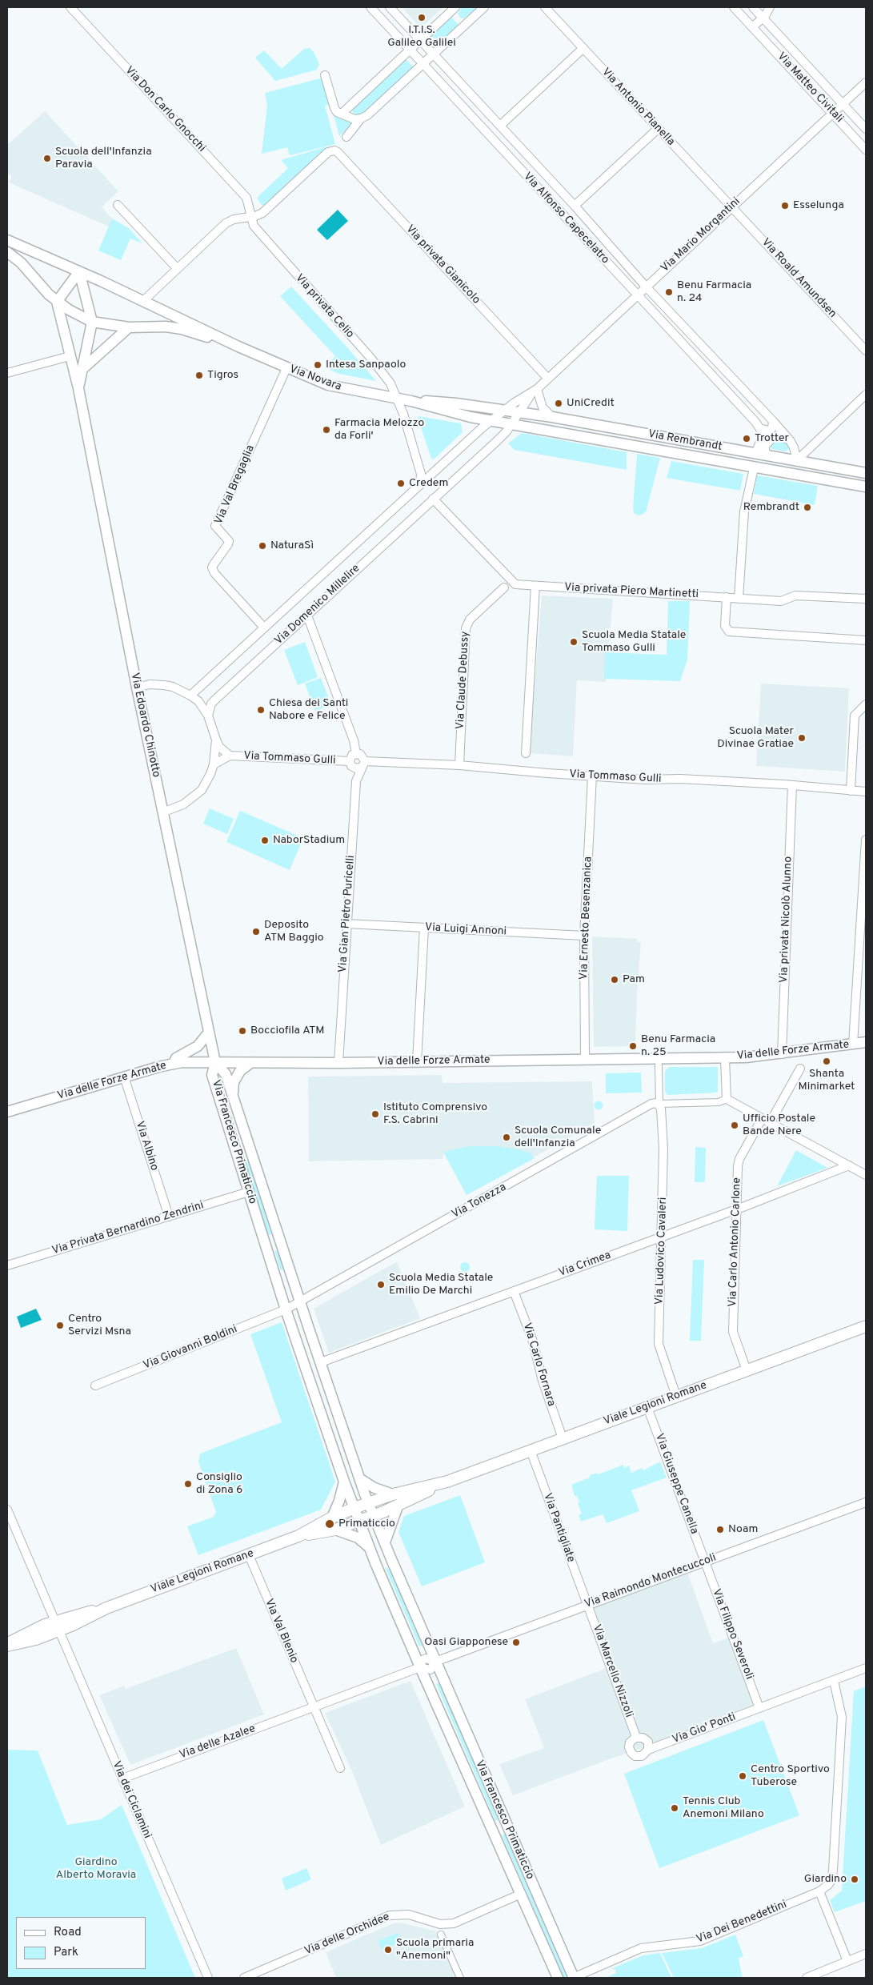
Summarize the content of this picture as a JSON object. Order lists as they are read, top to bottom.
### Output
{
  "streets": {
    "main road": ["Viale Legioni Romane"],
    "street": [
      "Via Matteo Civitali",
      "Via Antonio Pianella",
      "Via Don Carlo Gnocchi",
      "Via Alfonso Capecelatro",
      "Via Mario Morgantini",
      "Via privata Gianicolo",
      "Via Roald Amundsen",
      "Via privata Celio",
      "Via Novara",
      "Via Rembrandt",
      "Via Val Bregaglia",
      "Via privata Piero Martinetti",
      "Via Domenico Millelire",
      "Via Claude Debussy",
      "Via Edoardo Chinotto",
      "Via Tommaso Gulli",
      "Via Gian Pietro Puricelli",
      "Via Ernesto Besenzanica",
      "Via privata Nicolò Alunno",
      "Via Luigi Annoni",
      "Via delle Forze Armate",
      "Via Francesco Primaticcio",
      "Via Albino",
      "Via Tonezza",
      "Via Privata Bernardino Zendrini",
      "Via Carlo Antonio Carlone",
      "Via Ludovico Cavaleri",
      "Via Crimea",
      "Via Giovanni Boldini",
      "Via Carlo Fornara",
      "Via Giuseppe Canella",
      "Via Pantigliate",
      "Via Raimondo Montecuccoli",
      "Via Val Blenio",
      "Via Filippo Severoli",
      "Via Marcello Nizzoli",
      "Via Gio' Ponti",
      "Via delle Azalee",
      "Via dei Ciclamini",
      "Via Dei Benedettini",
      "Via delle Orchidee"
    ]
  },
  "crossings": [
    ["Via Matteo Civitali", "Via Mario Morgantini"],
    ["Via Antonio Pianella", "Via Mario Morgantini"],
    ["Via Antonio Pianella", "Via Roald Amundsen"],
    ["Via Don Carlo Gnocchi", "Via privata Gianicolo"],
    ["Via Don Carlo Gnocchi", "Via privata Celio"],
    ["Via Alfonso Capecelatro", "Via Mario Morgantini"],
    ["Via Alfonso Capecelatro", "Via Rembrandt"],
    ["Via Mario Morgantini", "Via privata Gianicolo"],
    ["Via Mario Morgantini", "Via Roald Amundsen"],
    ["Via Mario Morgantini", "Via Rembrandt"],
    ["Via Mario Morgantini", "Via Domenico Millelire"],
    ["Via privata Gianicolo", "Via privata Celio"],
    ["Via privata Celio", "Via Novara"],
    ["Via privata Celio", "Via Domenico Millelire"],
    ["Via Novara", "Via Val Bregaglia"],
    ["Via Novara", "Via Edoardo Chinotto"],
    ["Via Rembrandt", "Via Domenico Millelire"],
    ["Via Val Bregaglia", "Via Domenico Millelire"],
    ["Via privata Piero Martinetti", "Via Domenico Millelire"],
    ["Via Claude Debussy", "Via Tommaso Gulli"],
    ["Via Edoardo Chinotto", "Via delle Forze Armate"],
    ["Via Edoardo Chinotto", "Via Francesco Primaticcio"],
    ["Via Tommaso Gulli", "Via Gian Pietro Puricelli"],
    ["Via Tommaso Gulli", "Via Ernesto Besenzanica"],
    ["Via Tommaso Gulli", "Via privata Nicolò Alunno"],
    ["Via Gian Pietro Puricelli", "Via Luigi Annoni"],
    ["Via Gian Pietro Puricelli", "Via delle Forze Armate"],
    ["Via Ernesto Besenzanica", "Via Luigi Annoni"],
    ["Via Ernesto Besenzanica", "Via delle Forze Armate"],
    ["Via privata Nicolò Alunno", "Via delle Forze Armate"],
    ["Via delle Forze Armate", "Via Francesco Primaticcio"],
    ["Via delle Forze Armate", "Via Albino"],
    ["Via Francesco Primaticcio", "Via Tonezza"],
    ["Via Francesco Primaticcio", "Via Privata Bernardino Zendrini"],
    ["Via Francesco Primaticcio", "Via Crimea"],
    ["Via Francesco Primaticcio", "Via Giovanni Boldini"],
    ["Via Francesco Primaticcio", "Viale Legioni Romane"],
    ["Via Francesco Primaticcio", "Via Raimondo Montecuccoli"],
    ["Via Francesco Primaticcio", "Via delle Azalee"],
    ["Via Francesco Primaticcio", "Via Dei Benedettini"],
    ["Via Francesco Primaticcio", "Via delle Orchidee"],
    ["Via Albino", "Via Privata Bernardino Zendrini"],
    ["Via Tonezza", "Via Ludovico Cavaleri"],
    ["Via Tonezza", "Via Giovanni Boldini"],
    ["Via Carlo Antonio Carlone", "Via Crimea"],
    ["Via Carlo Antonio Carlone", "Viale Legioni Romane"],
    ["Via Ludovico Cavaleri", "Via Crimea"],
    ["Via Ludovico Cavaleri", "Viale Legioni Romane"],
    ["Via Crimea", "Via Carlo Fornara"],
    ["Via Carlo Fornara", "Viale Legioni Romane"],
    ["Viale Legioni Romane", "Via Giuseppe Canella"],
    ["Viale Legioni Romane", "Via Pantigliate"],
    ["Viale Legioni Romane", "Via Val Blenio"],
    ["Viale Legioni Romane", "Via dei Ciclamini"],
    ["Via Giuseppe Canella", "Via Raimondo Montecuccoli"],
    ["Via Giuseppe Canella", "Via Filippo Severoli"],
    ["Via Pantigliate", "Via Raimondo Montecuccoli"],
    ["Via Pantigliate", "Via Marcello Nizzoli"],
    ["Via Raimondo Montecuccoli", "Via Filippo Severoli"],
    ["Via Raimondo Montecuccoli", "Via Marcello Nizzoli"],
    ["Via Val Blenio", "Via delle Azalee"],
    ["Via Filippo Severoli", "Via Gio' Ponti"],
    ["Via Marcello Nizzoli", "Via Gio' Ponti"],
    ["Via Gio' Ponti", "Via Dei Benedettini"],
    ["Via delle Azalee", "Via dei Ciclamini"]
  ],
  "parks": ["Giardino Alberto Moravia"],
  "places": [
    "I.T.I.S. Galileo Galilei",
    "Scuola dell'Infanzia Paravia",
    "Esselunga",
    "Benu Farmacia n. 24",
    "Intesa Sanpaolo",
    "Tigros",
    "UniCredit",
    "Farmacia Melozzo da Forli'",
    "Trotter",
    "Credem",
    "Rembrandt",
    "NaturaSì",
    "Scuola Media Statale Tommaso Gulli",
    "Chiesa dei Santi Nabore e Felice",
    "Scuola Mater Divinae Gratiae",
    "NaborStadium",
    "Deposito ATM Baggio",
    "Pam",
    "Bocciofila ATM",
    "Benu Farmacia n. 25",
    "Shanta Minimarket",
    "Istituto Comprensivo F.S. Cabrini",
    "Ufficio Postale Bande Nere",
    "Scuola Comunale dell'Infanzia",
    "Scuola Media Statale Emilio De Marchi",
    "Centro Servizi Msna",
    "Consiglio di Zona 6",
    "Primaticcio",
    "Noam",
    "Oasi Giapponese",
    "Centro Sportivo Tuberose",
    "Tennis Club Anemoni Milano",
    "Giardino",
    "Scuola primaria \"Anemoni\""
  ],
  "legend": ["Road", "Park"]
}
